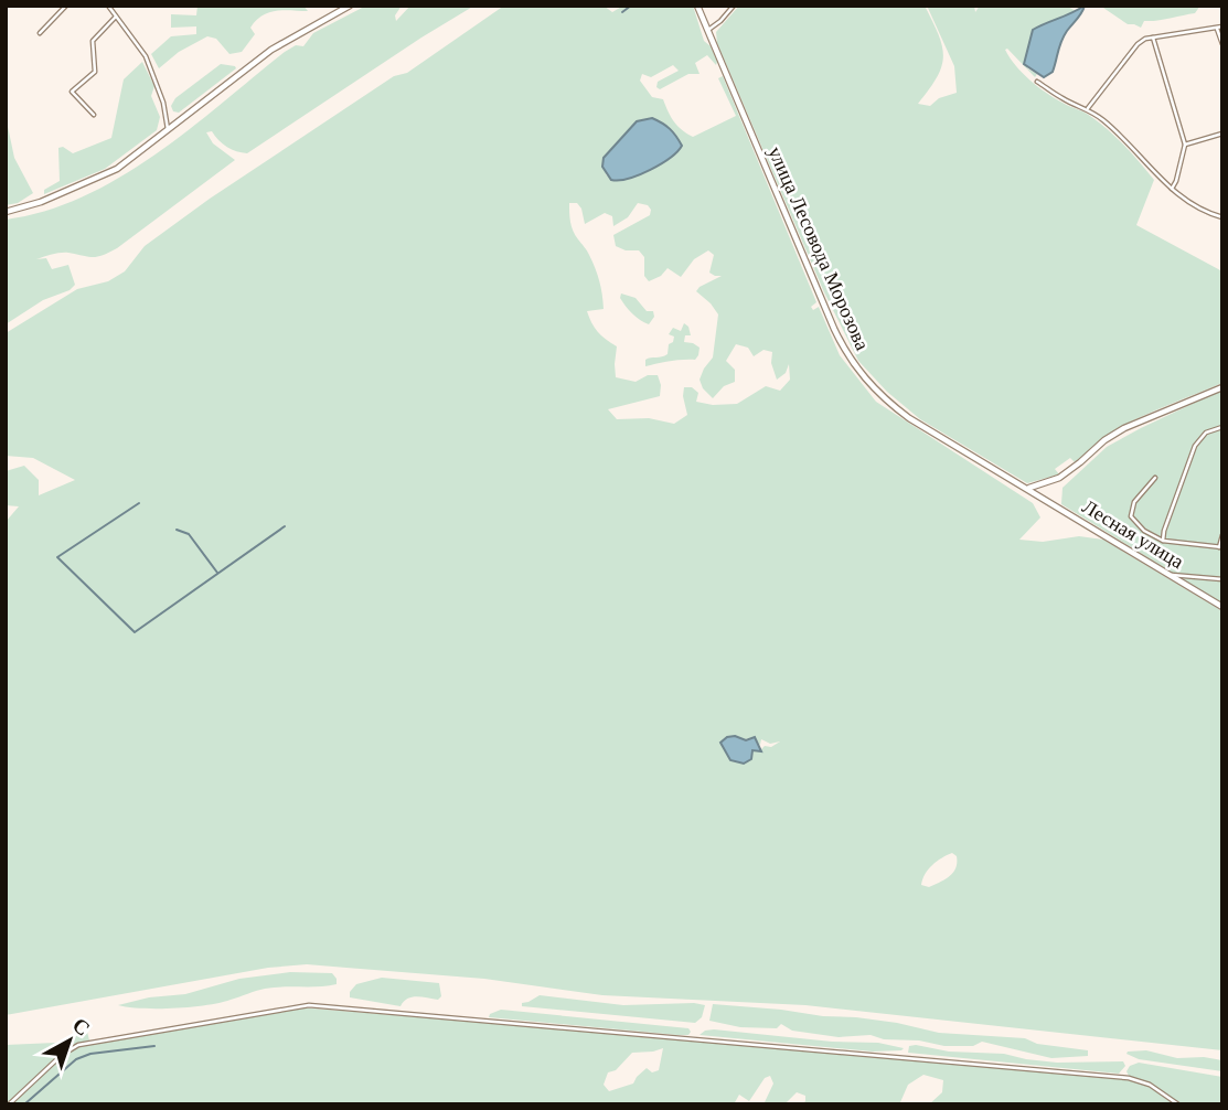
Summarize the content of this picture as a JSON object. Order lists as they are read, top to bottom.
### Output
{
  "streets": {
    "street": ["улица Лесовода Морозова", "Лесная улица"]
  },
  "crossings": [
    ["улица Лесовода Морозова", "Лесная улица"]
  ],
  "north": "top right"
}
